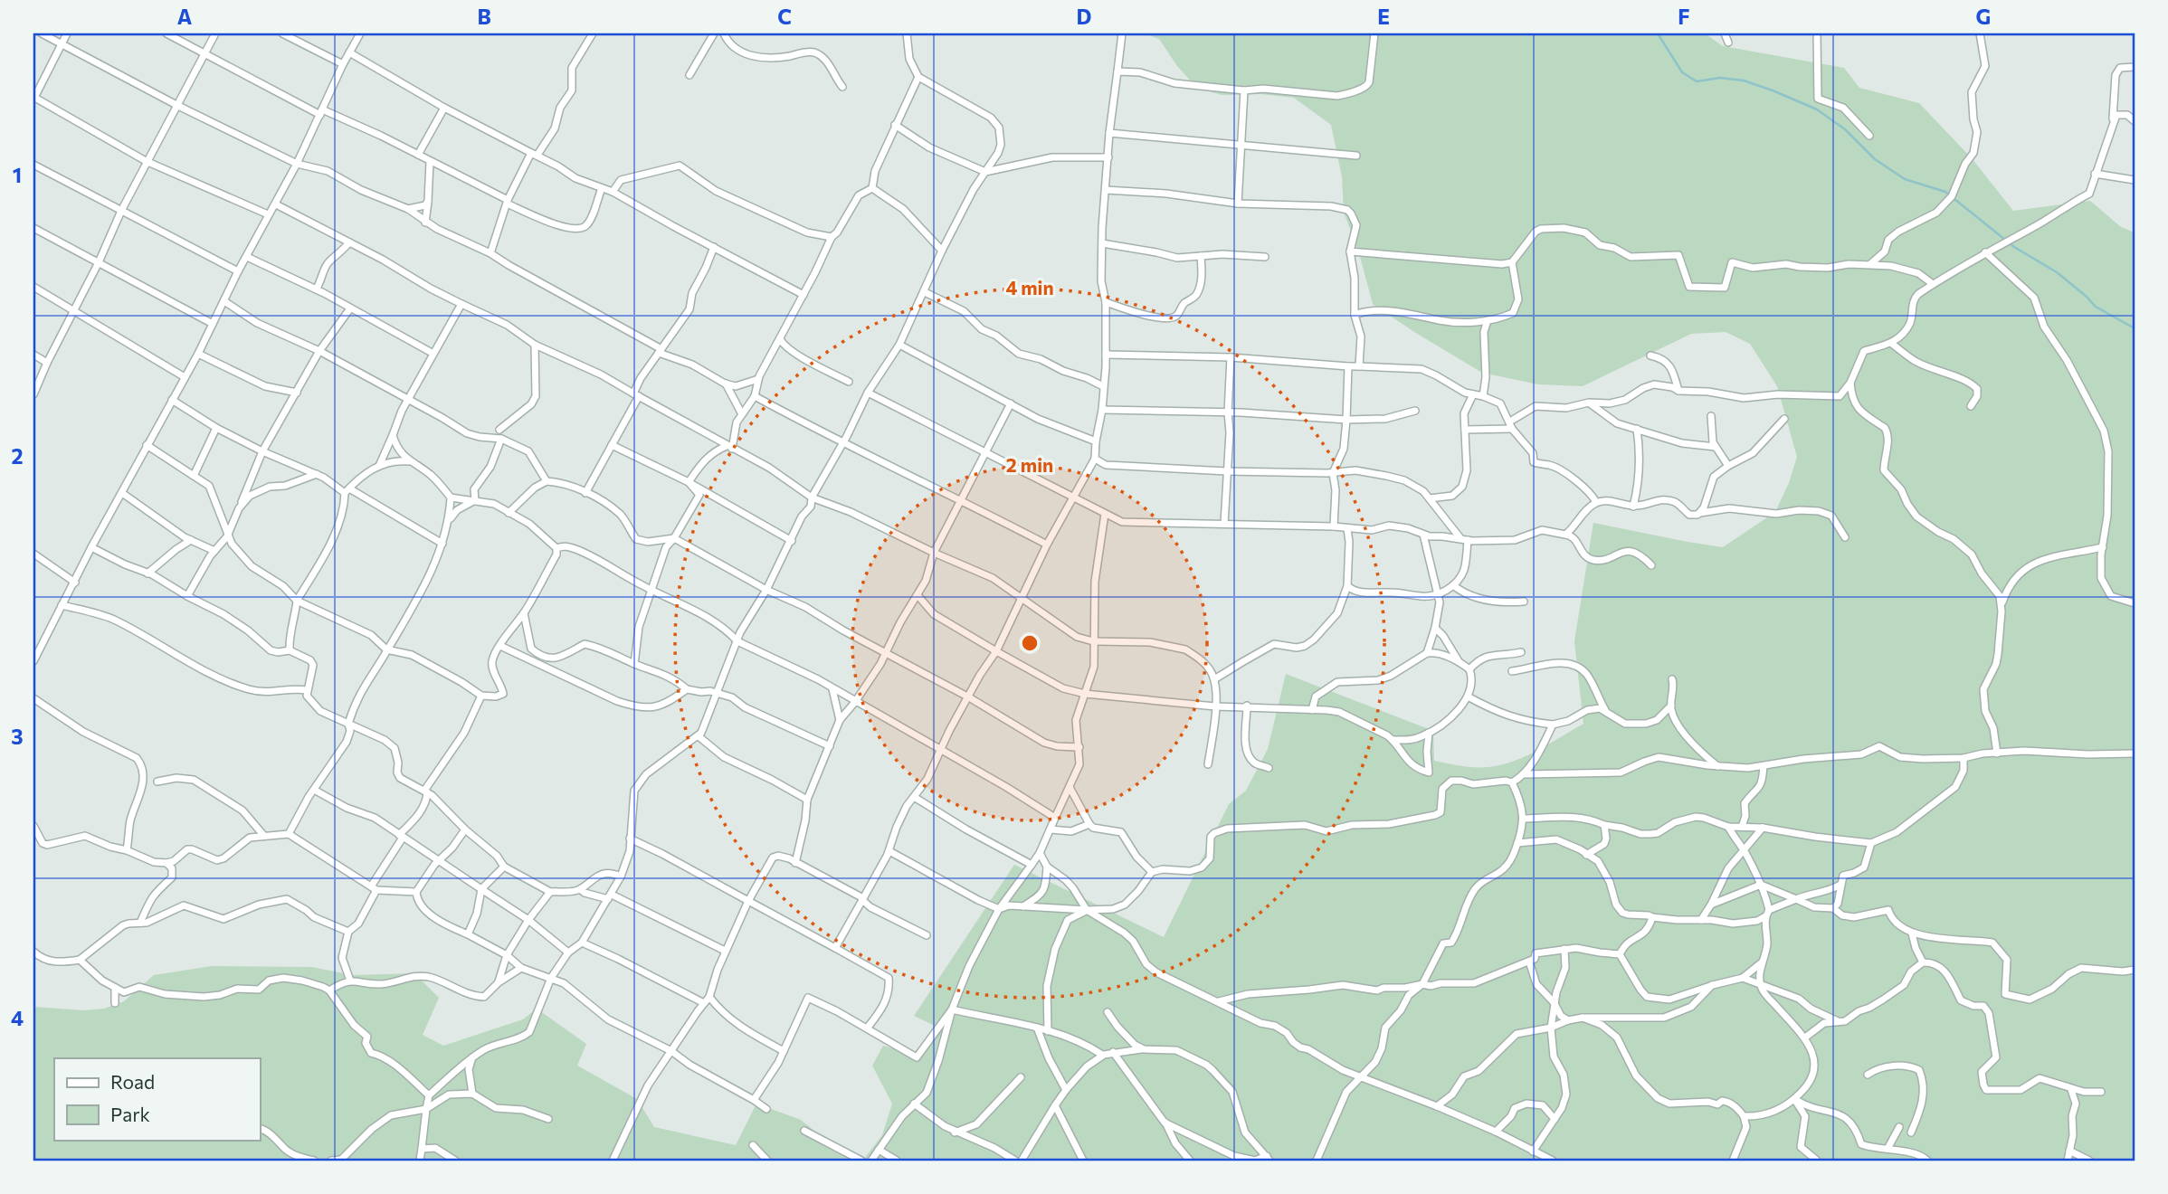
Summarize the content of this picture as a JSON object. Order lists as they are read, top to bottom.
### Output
{
  "legend": ["Road", "Park"],
  "grid": {
    "columns": [
      "A",
      "B",
      "C",
      "D",
      "E",
      "F",
      "G"
    ],
    "rows": [
      "1",
      "2",
      "3",
      "4"
    ]
  },
  "rings": ["4 min", "2 min"]
}
